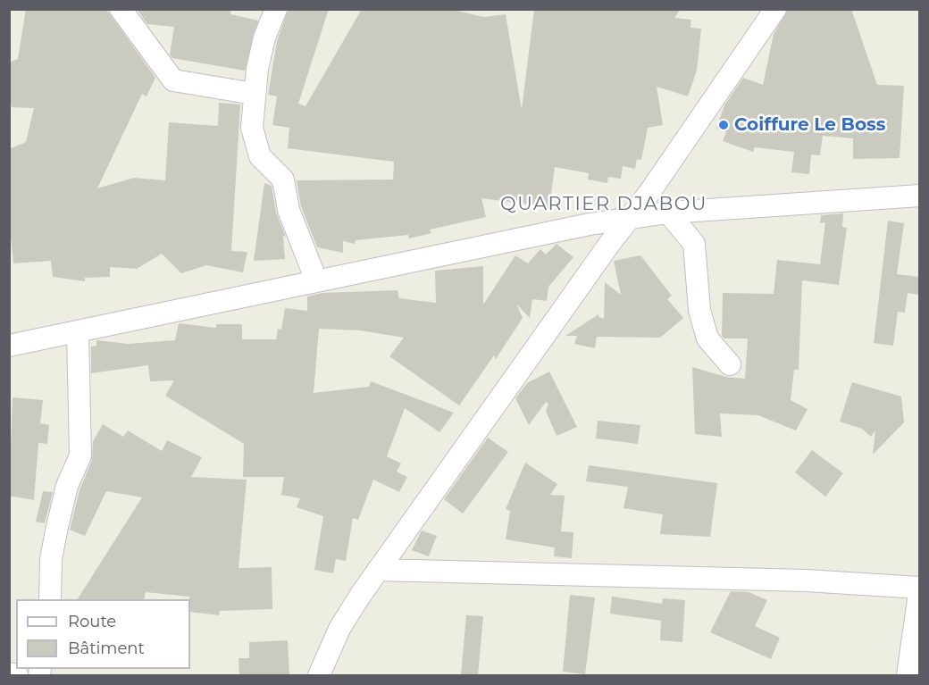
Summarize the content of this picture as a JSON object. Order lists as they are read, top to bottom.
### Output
{
  "districts": ["QUARTIER DJABOU"],
  "places": ["Coiffure Le Boss"],
  "legend": ["Route", "Bâtiment"]
}
